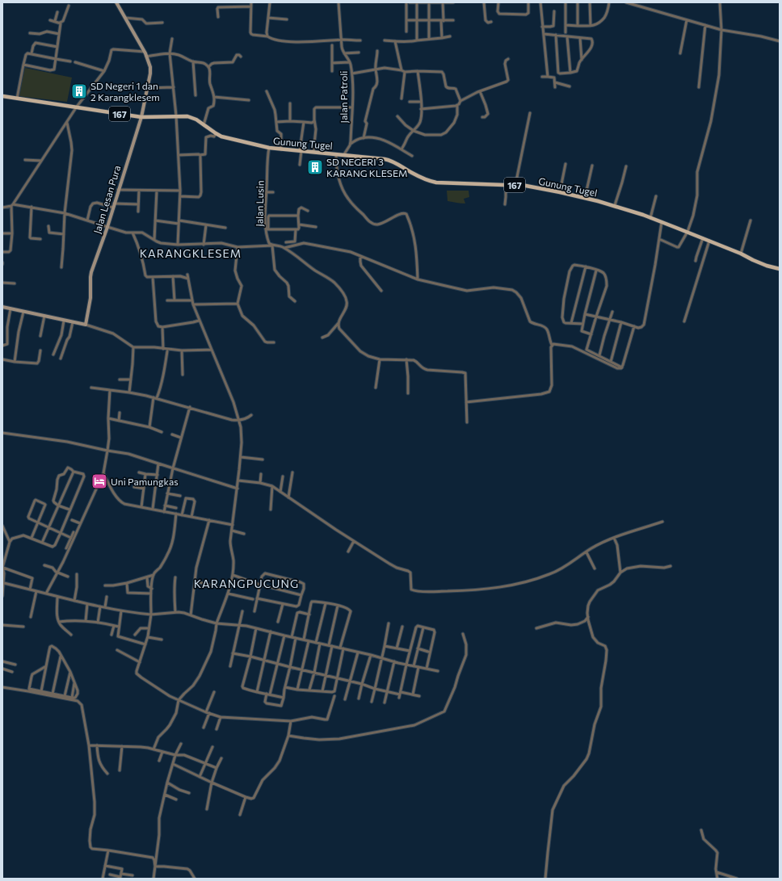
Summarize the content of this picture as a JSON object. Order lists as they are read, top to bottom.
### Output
{
  "streets": {
    "main road": ["167", "Gunung Tugel"],
    "street": ["Jalan Patroli", "Jalan Lesan Pura", "Jalan Lusin"]
  },
  "crossings": [
    ["Jalan Patroli", "Gunung Tugel"],
    ["167", "Gunung Tugel"],
    ["167", "Jalan Lesan Pura"],
    ["Gunung Tugel", "Jalan Lusin"]
  ],
  "districts": ["KARANGKLESEM", "KARANGPUCUNG"],
  "places": {
    "building": ["SD Negeri 1 dan 2 Karangklesem", "SD NEGERI 3 KARANG KLESEM"],
    "hotel": ["Uni Pamungkas"]
  }
}
